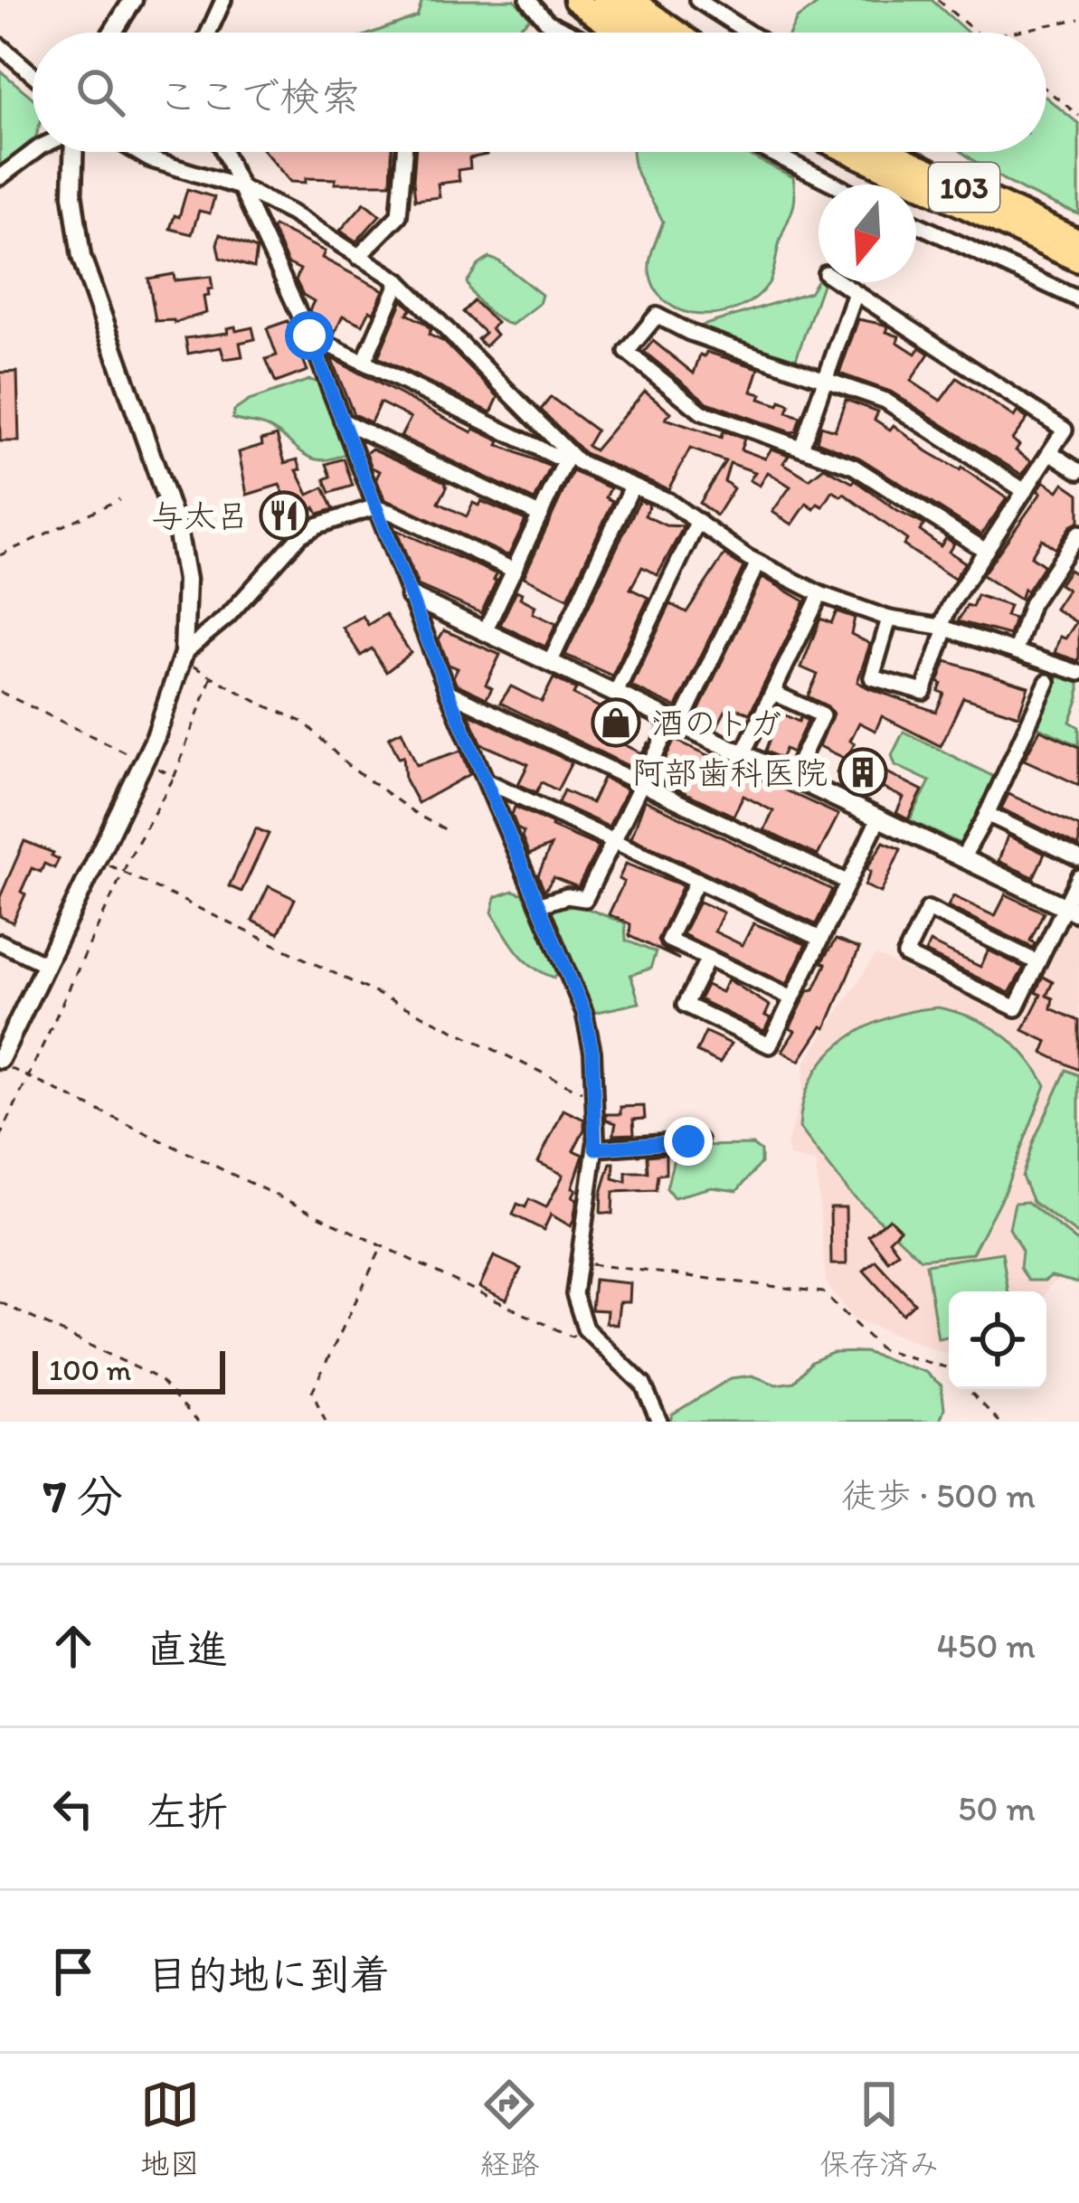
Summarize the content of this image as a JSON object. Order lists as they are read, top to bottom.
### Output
{
  "streets": {
    "highway": ["103"]
  },
  "places": {
    "restaurant": ["与太呂"],
    "shop": ["酒のトガ"],
    "building": ["阿部歯科医院"]
  },
  "scale_bar": "100 m",
  "north": "bottom",
  "page": {
    "search": "ここで検索",
    "scale": "100 m",
    "heading": ["7 分", "徒歩 · 500 m"],
    "list": [
      ["直進", "450 m"],
      ["左折", "50 m"],
      "目的地に到着"
    ],
    "nav": ["地図", "経路", "保存済み"]
  }
}
